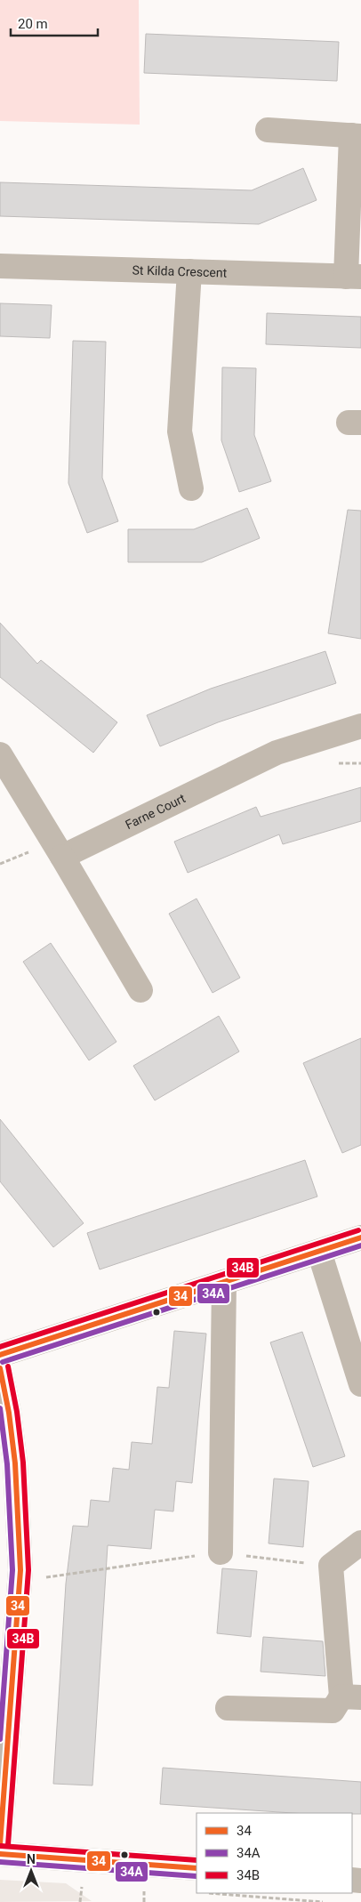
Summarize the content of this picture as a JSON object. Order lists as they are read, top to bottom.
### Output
{
  "streets": {
    "street": ["St Kilda Crescent", "Farne Court"]
  },
  "lines": ["transit line 34B", "transit line 34", "transit line 34A"],
  "legend": ["34", "34A", "34B"],
  "scale_bar": "20 m",
  "north": "top"
}
